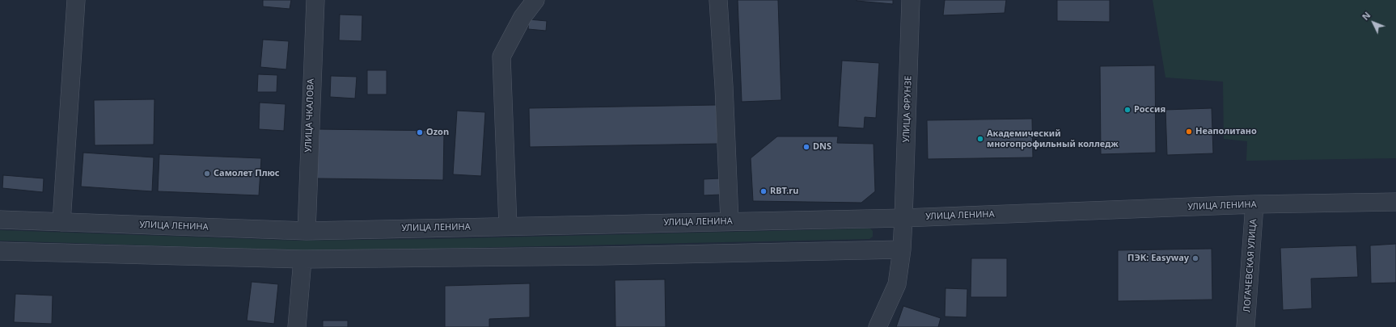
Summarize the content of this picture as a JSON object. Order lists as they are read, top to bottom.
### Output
{
  "streets": {
    "street": [
      "УЛИЦА ФРУНЗЕ",
      "УЛИЦА ЧКАЛОВА",
      "УЛИЦА ЛЕНИНА",
      "ЛОГАЧЕВСКАЯ УЛИЦА"
    ]
  },
  "crossings": [
    ["УЛИЦА ФРУНЗЕ", "УЛИЦА ЛЕНИНА"],
    ["УЛИЦА ЧКАЛОВА", "УЛИЦА ЛЕНИНА"],
    ["УЛИЦА ЛЕНИНА", "ЛОГАЧЕВСКАЯ УЛИЦА"]
  ],
  "places": [
    "Россия",
    "Неаполитано",
    "Ozon",
    "Академический многопрофильный колледж",
    "DNS",
    "Самолет Плюс",
    "RBT.ru",
    "ПЭК: Easyway"
  ],
  "north": "top left"
}
